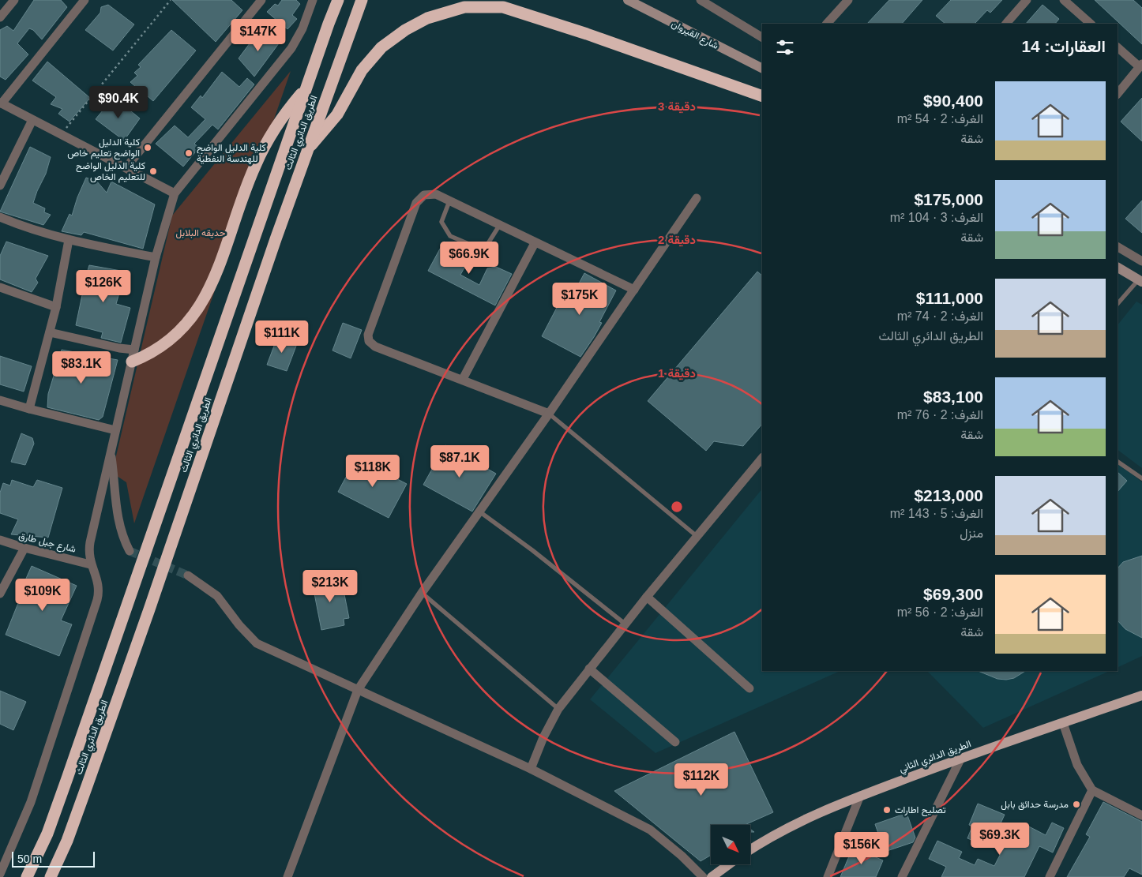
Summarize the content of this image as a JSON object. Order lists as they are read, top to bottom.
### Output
{
  "streets": {
    "highway": ["الطريق الدائري الثالث"],
    "main road": ["شارع القيروان", "الطريق الدائري الثاني"],
    "street": ["شارع جبل طارق"]
  },
  "parks": ["حديقه البلابل"],
  "places": [
    "كلية الدليل الواضح تعليم خاص",
    "كلية الدليل الواضح للهندسة النفطية",
    "كلية الدليل الواضح للتعليم الخاص",
    "مدرسة حدائق بابل",
    "تصليح اطارات"
  ],
  "scale_bar": "50 m",
  "north": "bottom right",
  "page": {
    "price": [
      "$147K",
      "$90.4K",
      "$66.9K",
      "$126K",
      "$175K",
      "$111K",
      "$83.1K",
      "$87.1K",
      "$118K",
      "$213K",
      "$109K",
      "$112K",
      "$69.3K",
      "$156K"
    ],
    "heading": "العقارات: 14",
    "list": [
      {
        "name": "$90,400",
        "note": "الغرف: 2 · 54 m² · شقة"
      },
      {
        "name": "$175,000",
        "note": "الغرف: 3 · 104 m² · شقة"
      },
      {
        "name": "$111,000",
        "note": "الغرف: 2 · 74 m² · الطريق الدائري الثالث"
      },
      {
        "name": "$83,100",
        "note": "الغرف: 2 · 76 m² · شقة"
      },
      {
        "name": "$213,000",
        "note": "الغرف: 5 · 143 m² · منزل"
      },
      {
        "name": "$69,300",
        "note": "الغرف: 2 · 56 m² · شقة"
      }
    ],
    "scale": "50 m"
  },
  "rings": ["3 دقيقة", "2 دقيقة", "1 دقيقة"]
}
